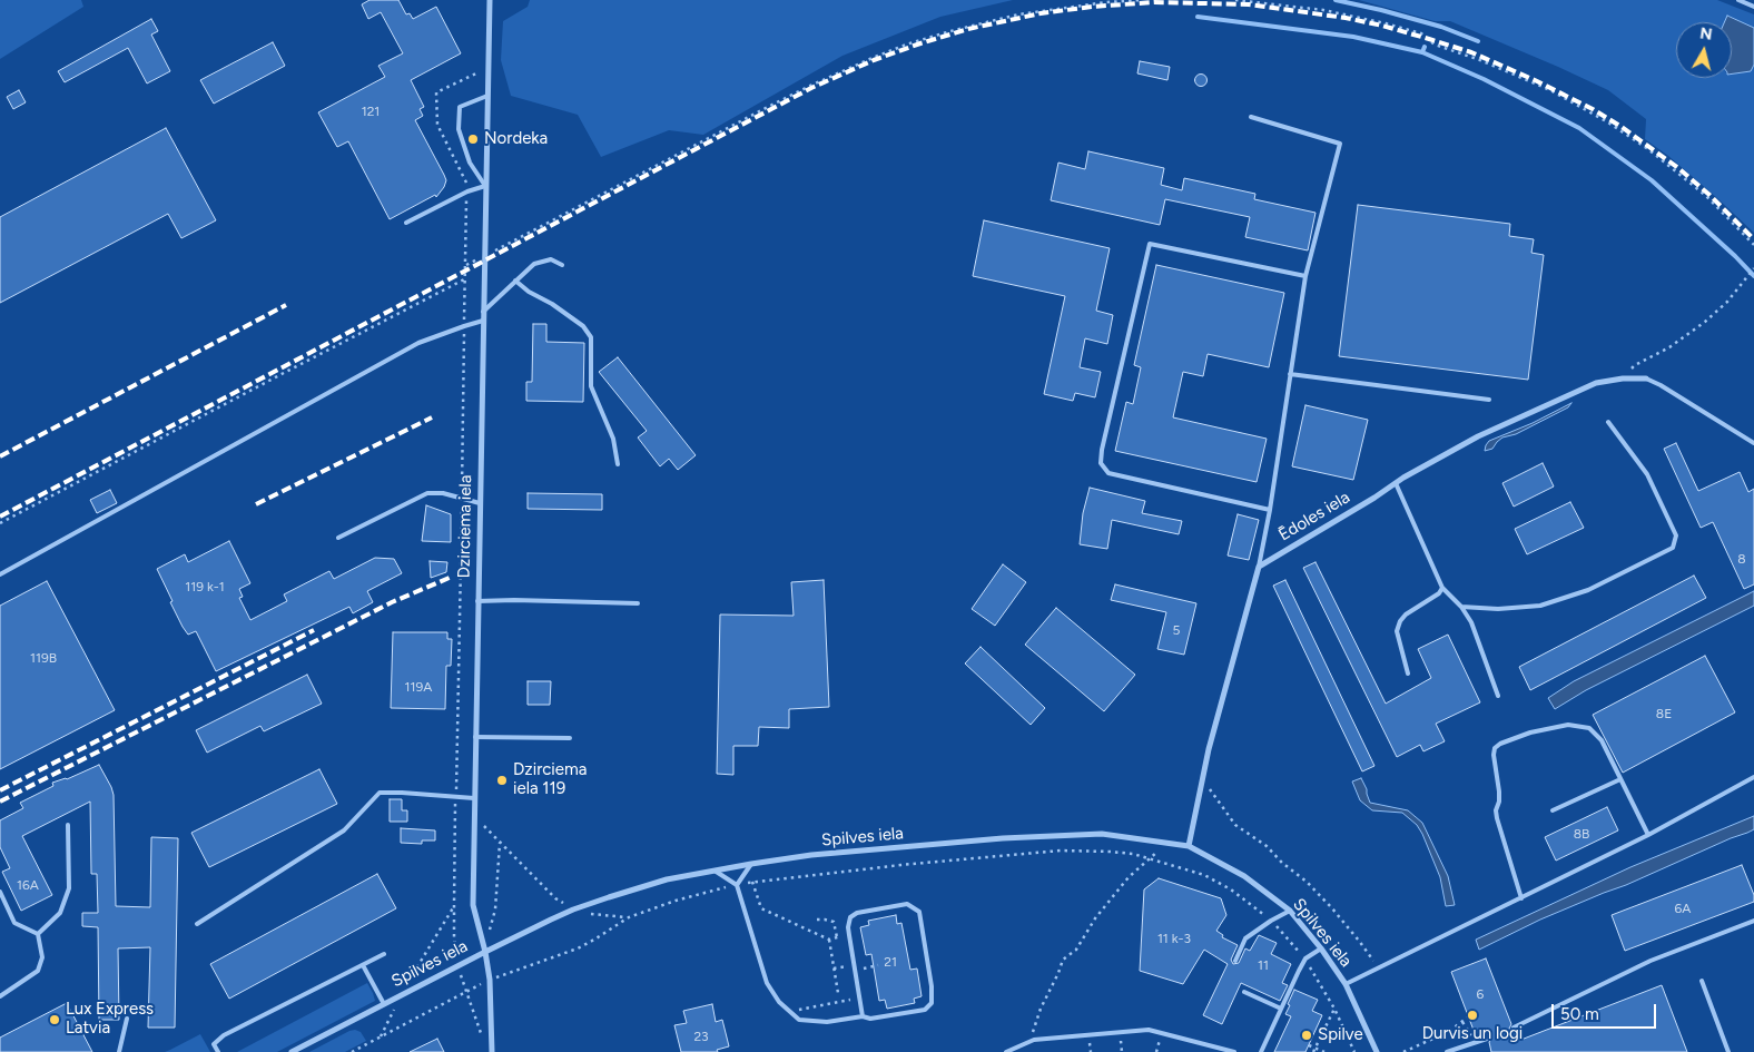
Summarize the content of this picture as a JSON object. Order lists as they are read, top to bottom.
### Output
{
  "streets": {
    "street": ["Ēdoles iela", "Dzirciema iela", "Spilves iela"]
  },
  "crossings": [
    ["Dzirciema iela", "Spilves iela"]
  ],
  "places": [
    "Nordeka",
    "Dzirciema iela 119",
    "Durvis un logi",
    "Lux Express Latvia",
    "Spilve"
  ],
  "house_numbers": [
    "121",
    "8",
    "119 k-1",
    "5",
    "119B",
    "119A",
    "8E",
    "8B",
    "16A",
    "6A",
    "11 k-3",
    "21",
    "11",
    "6",
    "23"
  ],
  "scale_bar": "50 m",
  "north": "top"
}
